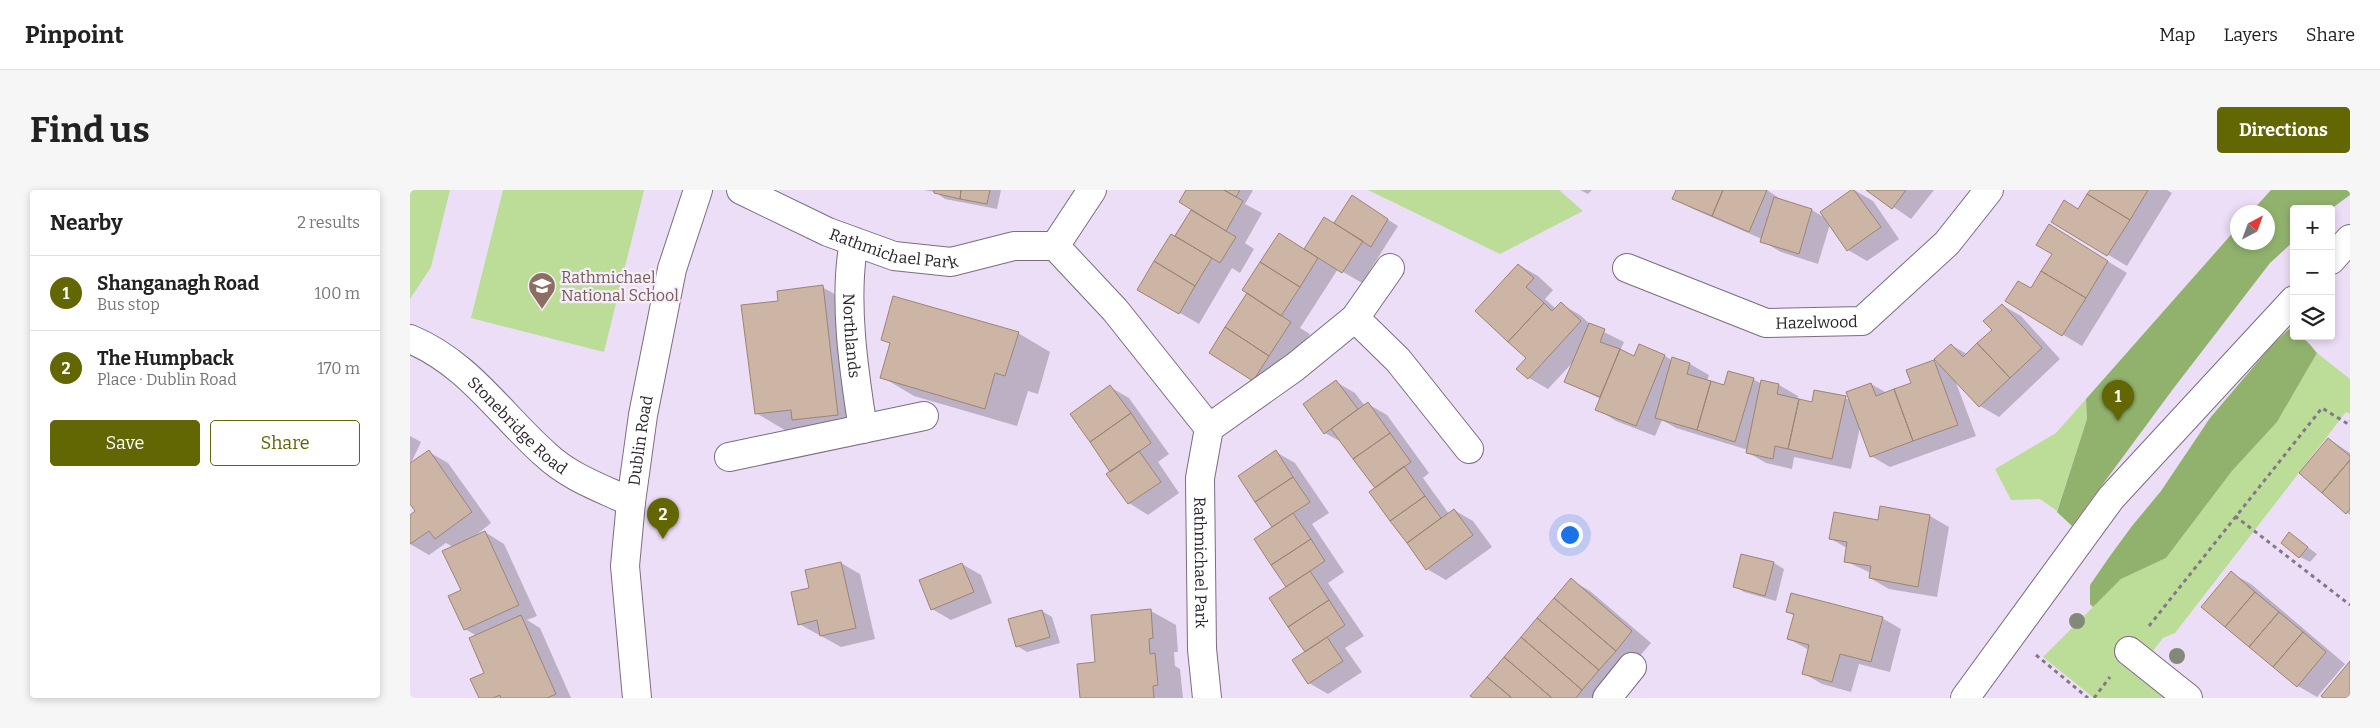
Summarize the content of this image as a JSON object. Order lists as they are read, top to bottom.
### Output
{
  "streets": {
    "street": [
      "Rathmichael Park",
      "Hazelwood",
      "Northlands",
      "Stonebridge Road",
      "Dublin Road"
    ]
  },
  "crossings": [
    ["Rathmichael Park", "Northlands"],
    ["Stonebridge Road", "Dublin Road"]
  ],
  "places": {
    "school or university": ["Rathmichael National School"]
  },
  "north": "top right",
  "page": {
    "header": "Pinpoint",
    "nav": ["Map", "Layers", "Share"],
    "buttons": [
      "Directions",
      ["Save", "Share"]
    ],
    "title": "Find us",
    "heading": ["Nearby", "2 results"],
    "map_buttons": ["+", "−"],
    "list": [
      {
        "mark": "1",
        "name": "Shanganagh Road",
        "note": "Bus stop",
        "value": "100 m"
      },
      {
        "mark": "2",
        "name": "The Humpback",
        "note": "Place · Dublin Road",
        "value": "170 m"
      }
    ],
    "pins": ["1", "2"]
  }
}
